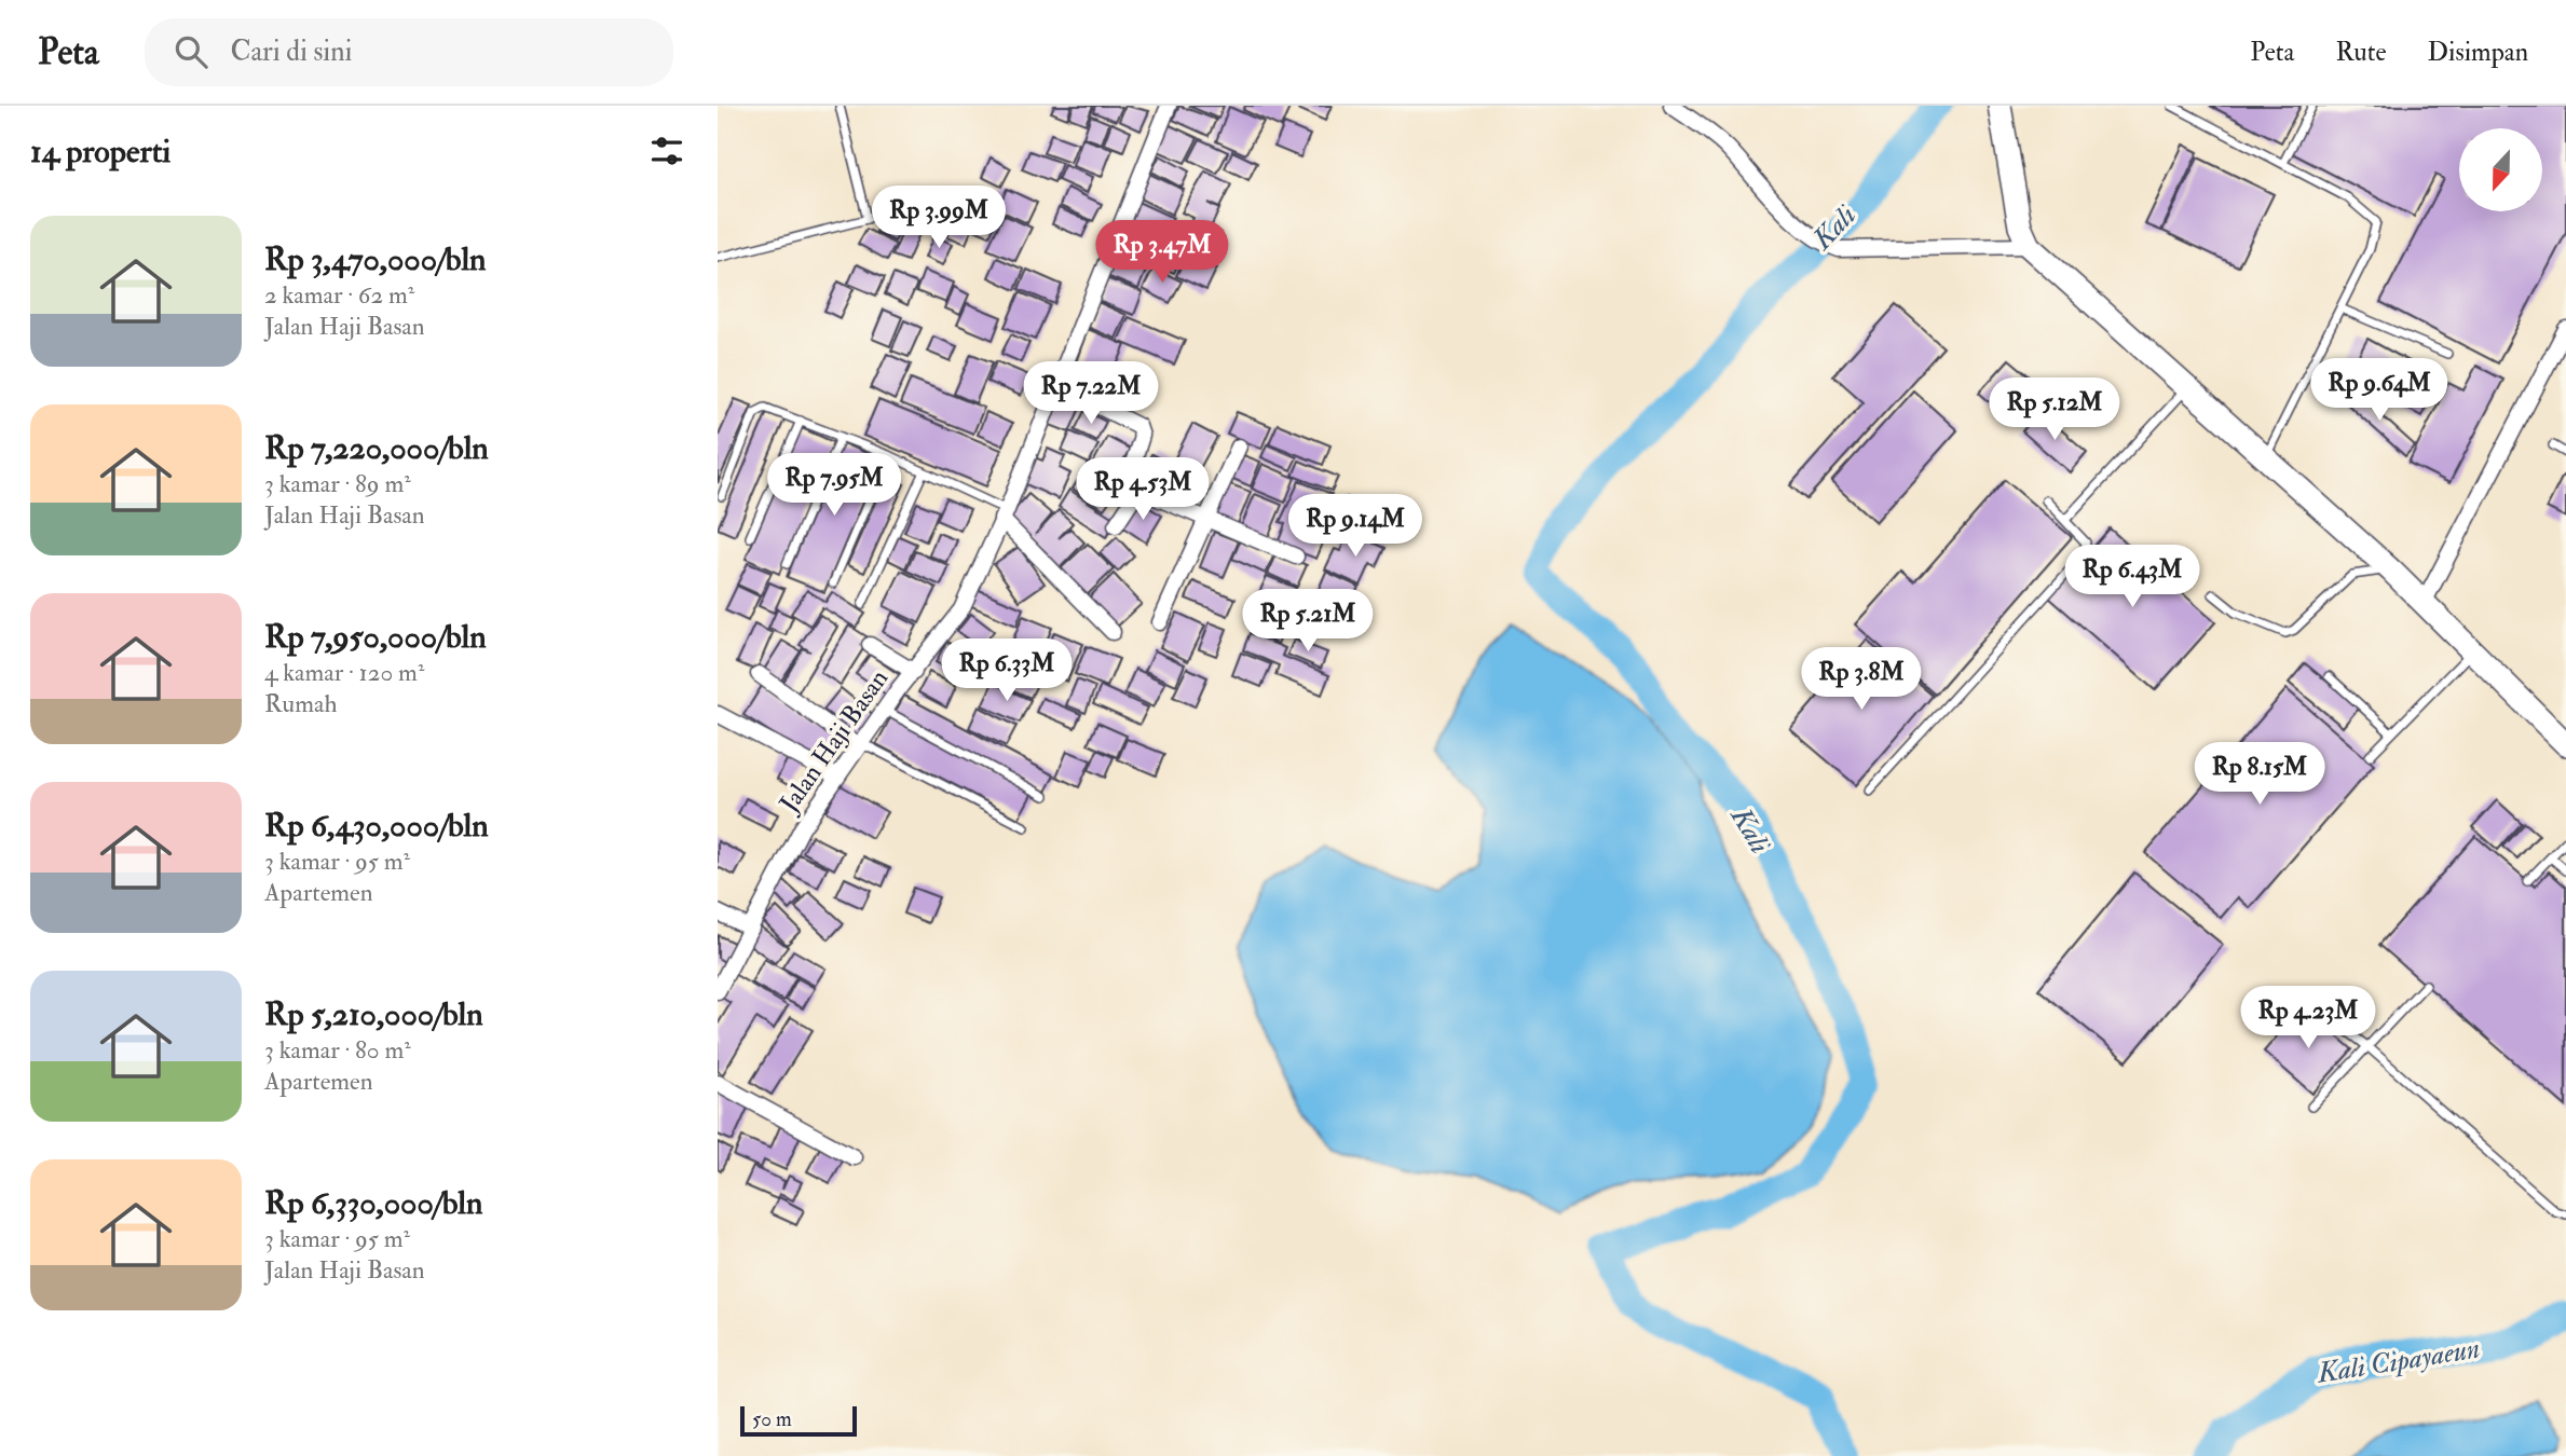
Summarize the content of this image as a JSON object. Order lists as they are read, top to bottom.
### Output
{
  "streets": {
    "street": ["Jalan Haji Basan"]
  },
  "water": ["Kali", "Kali Cipayaeun"],
  "scale_bar": "50 m",
  "north": "bottom",
  "page": {
    "header": "Peta",
    "search": "Cari di sini",
    "nav": ["Peta", "Rute", "Disimpan"],
    "heading": "14 properti",
    "price": [
      "Rp 3.99M",
      "Rp 3.47M",
      "Rp 9.64M",
      "Rp 7.22M",
      "Rp 5.12M",
      "Rp 7.95M",
      "Rp 4.53M",
      "Rp 9.14M",
      "Rp 6.43M",
      "Rp 5.21M",
      "Rp 6.33M",
      "Rp 3.8M",
      "Rp 8.15M",
      "Rp 4.23M"
    ],
    "list": [
      {
        "name": "Rp 3,470,000/bln",
        "note": "2 kamar · 62 m² · Jalan Haji Basan"
      },
      {
        "name": "Rp 7,220,000/bln",
        "note": "3 kamar · 89 m² · Jalan Haji Basan"
      },
      {
        "name": "Rp 7,950,000/bln",
        "note": "4 kamar · 120 m² · Rumah"
      },
      {
        "name": "Rp 6,430,000/bln",
        "note": "3 kamar · 95 m² · Apartemen"
      },
      {
        "name": "Rp 5,210,000/bln",
        "note": "3 kamar · 80 m² · Apartemen"
      },
      {
        "name": "Rp 6,330,000/bln",
        "note": "3 kamar · 95 m² · Jalan Haji Basan"
      }
    ],
    "scale": "50 m"
  }
}
